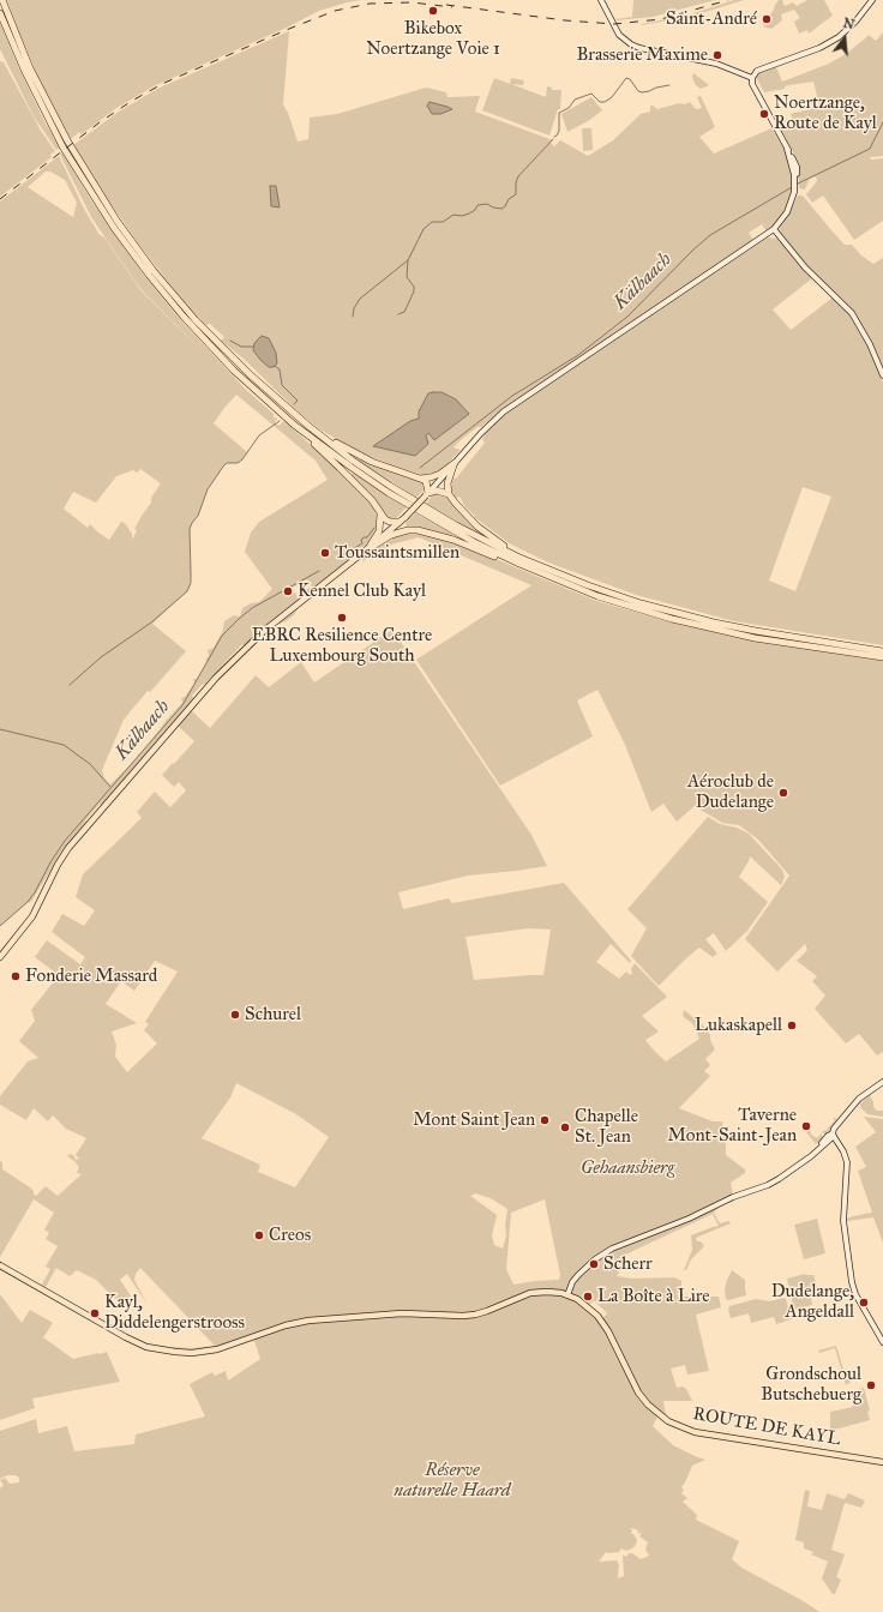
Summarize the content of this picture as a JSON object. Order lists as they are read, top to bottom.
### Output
{
  "streets": {
    "main road": ["ROUTE DE KAYL"]
  },
  "water": ["Kälbaach"],
  "parks": ["Gehaansbierg", "Réserve naturelle Haard"],
  "places": [
    "Bikebox Noertzange Voie 1",
    "Saint-André",
    "Brasserie Maxime",
    "Noertzange, Route de Kayl",
    "Toussaintsmillen",
    "Kennel Club Kayl",
    "EBRC Resilience Centre Luxembourg South",
    "Aéroclub de Dudelange",
    "Fonderie Massard",
    "Schurel",
    "Lukaskapell",
    "Mont Saint Jean",
    "Taverne Mont-Saint-Jean",
    "Chapelle St. Jean",
    "Creos",
    "Scherr",
    "La Boîte à Lire",
    "Dudelange, Angeldall",
    "Kayl, Diddelengerstrooss",
    "Grondschoul Butschebuerg"
  ],
  "north": "top"
}
